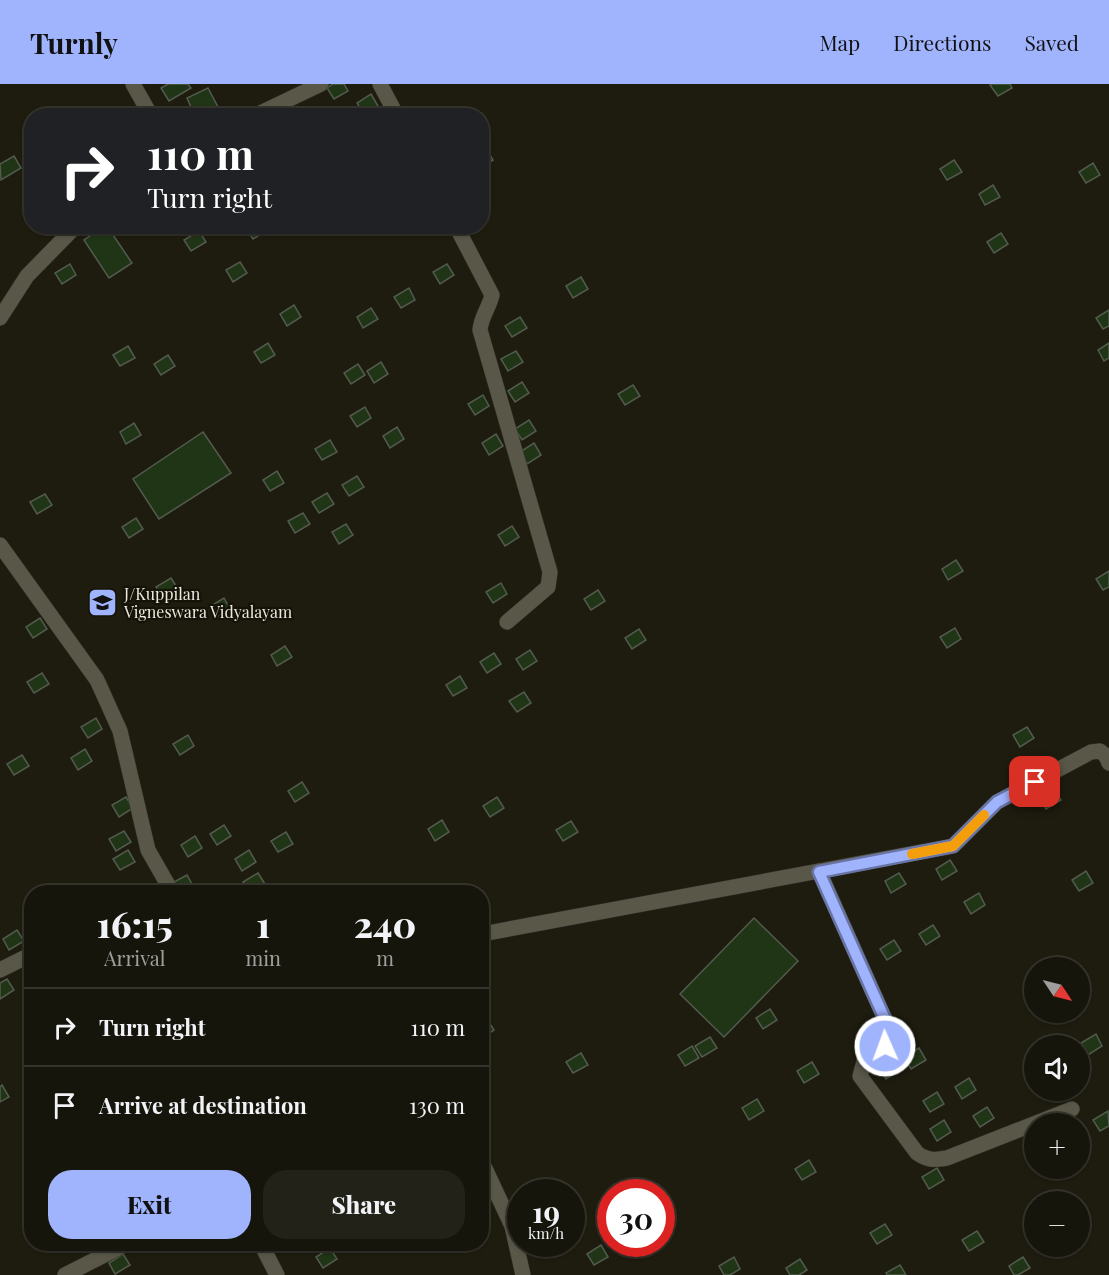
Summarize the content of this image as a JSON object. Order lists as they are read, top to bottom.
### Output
{
  "places": {
    "school or university": ["J/Kuppilan Vigneswara Vidyalayam"]
  },
  "north": "bottom right",
  "page": {
    "header": "Turnly",
    "nav": ["Map", "Directions", "Saved"],
    "turn": ["110 m", "Turn right"],
    "eta": [
      "16:15",
      "Arrival",
      "1",
      "min",
      "240",
      "m"
    ],
    "map_buttons": ["+", "−"],
    "list": [
      {
        "name": "Turn right",
        "value": "110 m"
      },
      {
        "name": "Arrive at destination",
        "value": "130 m"
      }
    ],
    "buttons": ["Exit", "Share"],
    "speed": "19 km/h",
    "limit": "30"
  }
}
